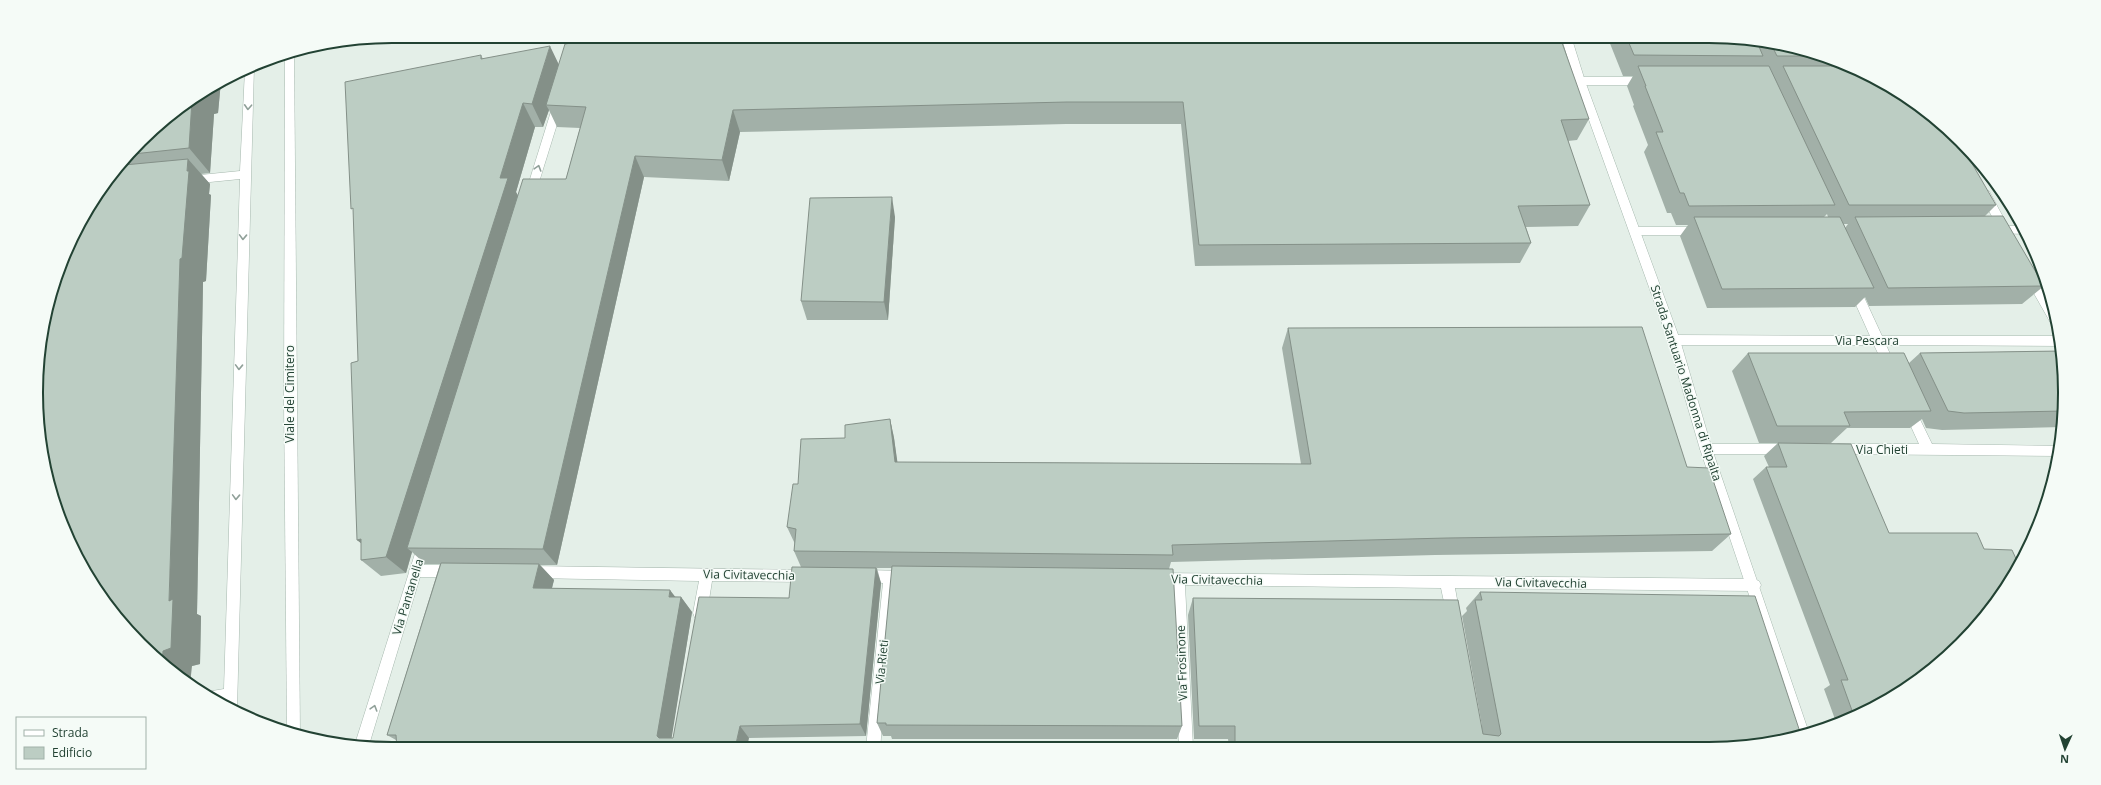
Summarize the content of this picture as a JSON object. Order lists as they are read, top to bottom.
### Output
{
  "streets": {
    "street": [
      "Via Pescara",
      "Strada Santuario Madonna di Ripalta",
      "Viale del Cimitero",
      "Via Chieti",
      "Via Civitavecchia",
      "Via Pantanella",
      "Via Rieti",
      "Via Frosinone"
    ]
  },
  "crossings": [
    ["Via Pescara", "Strada Santuario Madonna di Ripalta"],
    ["Strada Santuario Madonna di Ripalta", "Via Civitavecchia"],
    ["Via Civitavecchia", "Via Frosinone"]
  ],
  "one_way": ["Via Pantanella"],
  "legend": ["Strada", "Edificio"],
  "north": "bottom"
}
